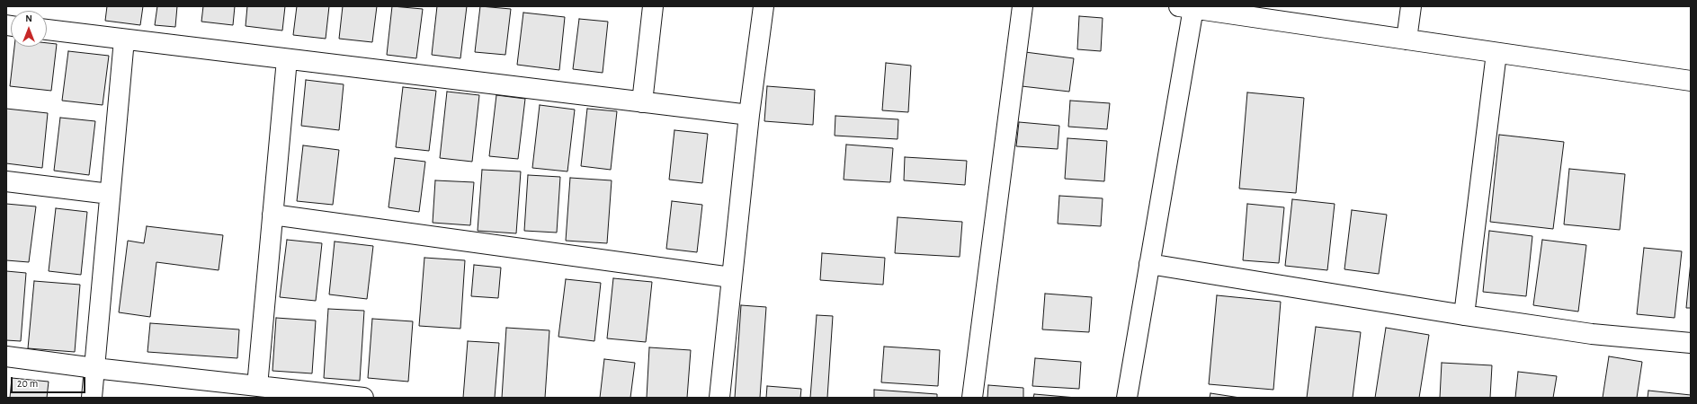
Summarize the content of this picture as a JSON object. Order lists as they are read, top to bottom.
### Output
{
  "scale_bar": "20 m",
  "north": "top"
}
